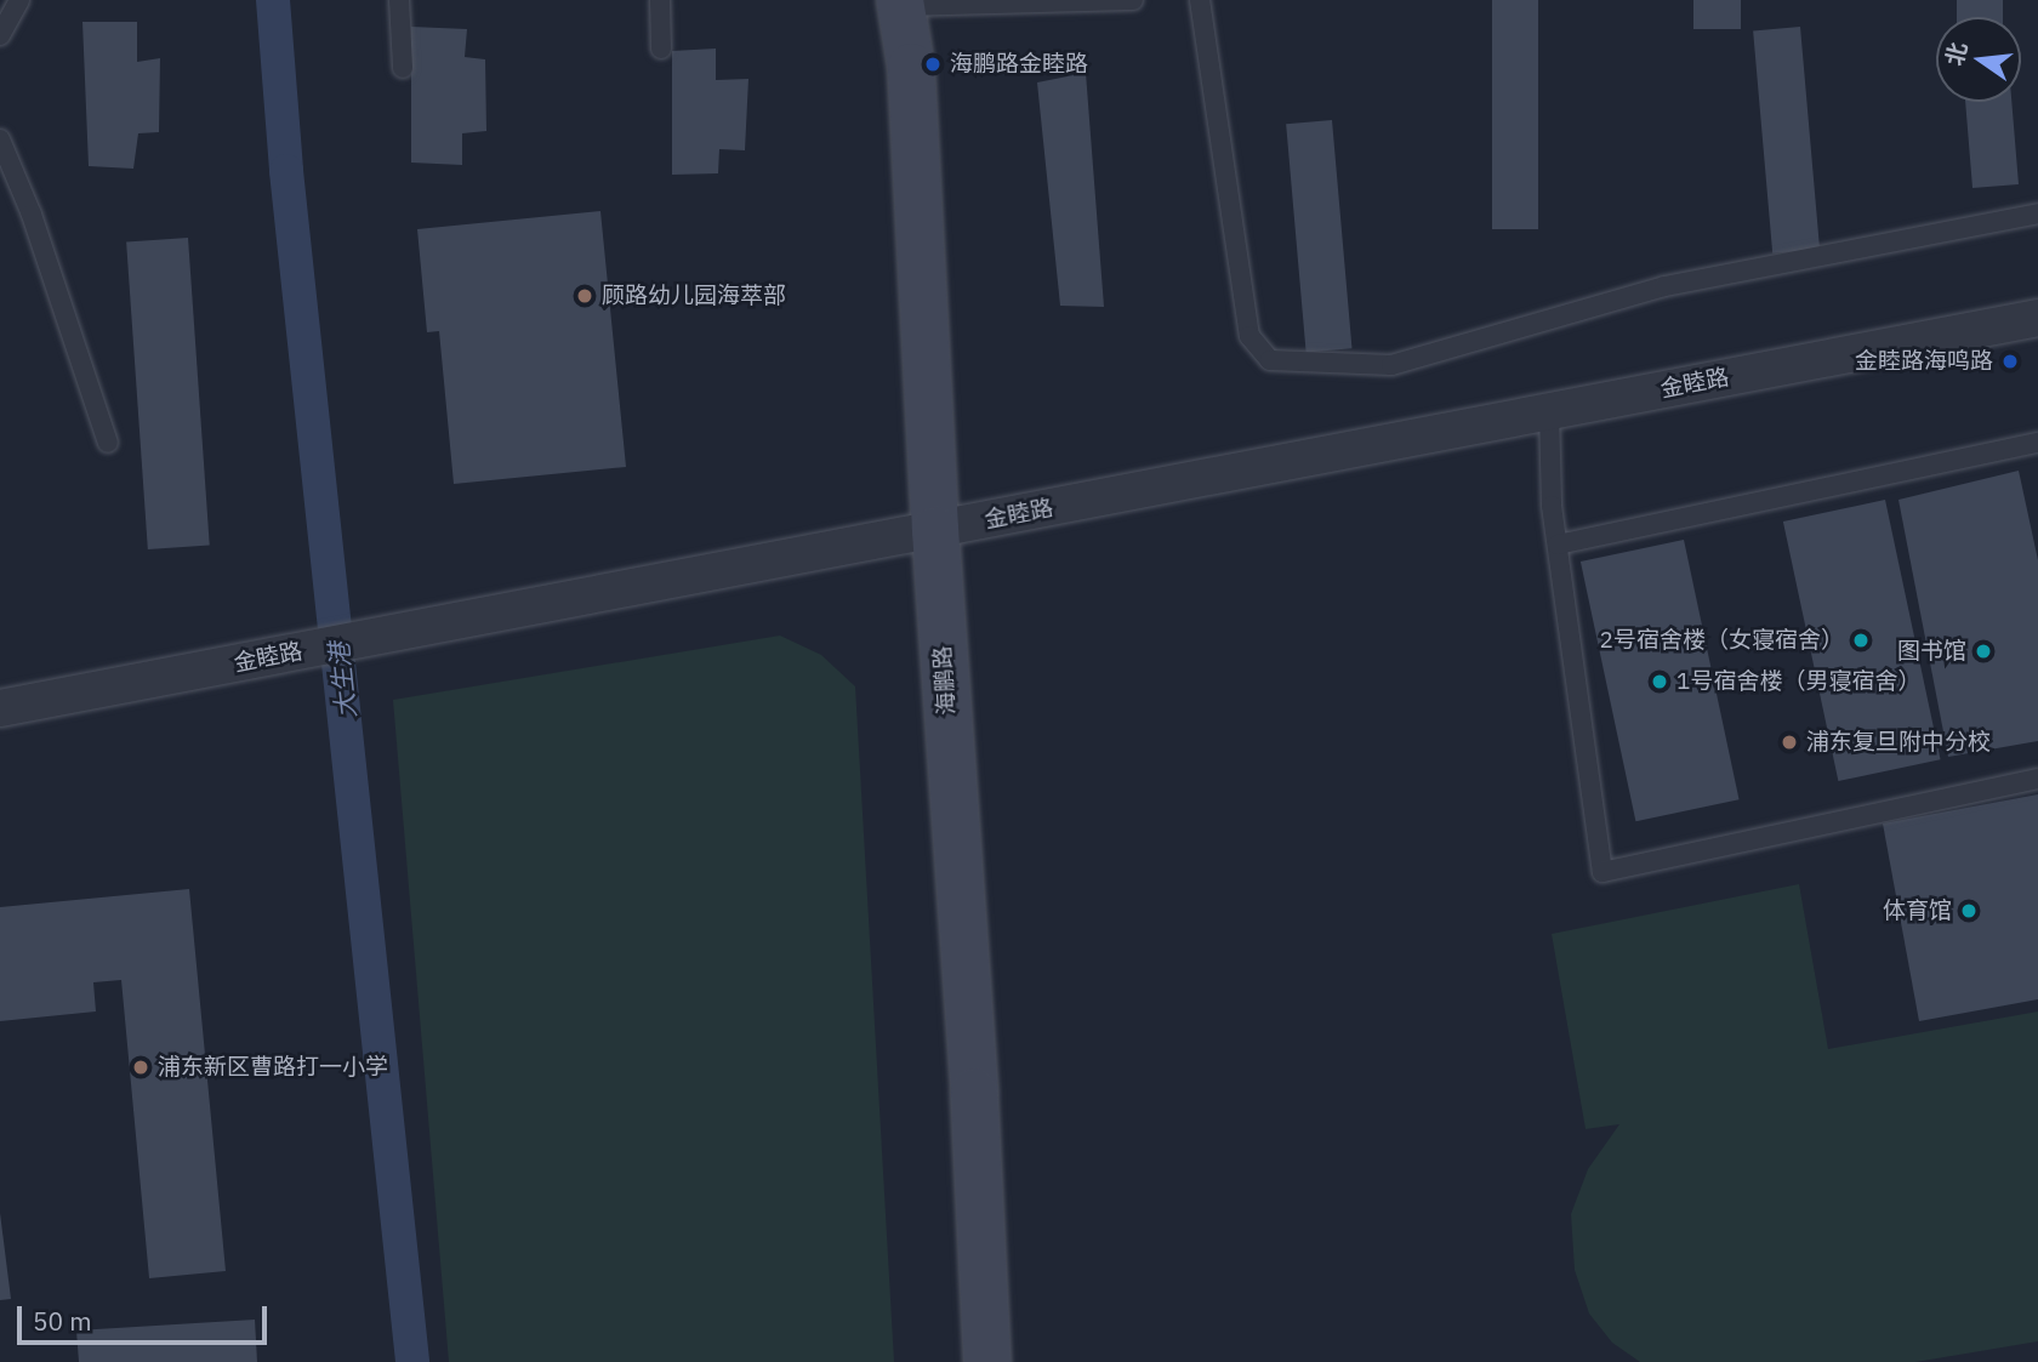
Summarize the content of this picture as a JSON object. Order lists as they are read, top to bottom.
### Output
{
  "streets": {
    "street": ["金睦路", "海鹏路"]
  },
  "crossings": [
    ["金睦路", "海鹏路"]
  ],
  "water": ["大生港"],
  "places": [
    "海鹏路金睦路",
    "顾路幼儿园海萃部",
    "金睦路海鸣路",
    "2号宿舍楼（女寝宿舍）",
    "图书馆",
    "1号宿舍楼（男寝宿舍）",
    "浦东复旦附中分校",
    "体育馆",
    "浦东新区曹路打一小学"
  ],
  "scale_bar": "50 m",
  "north": "left"
}
